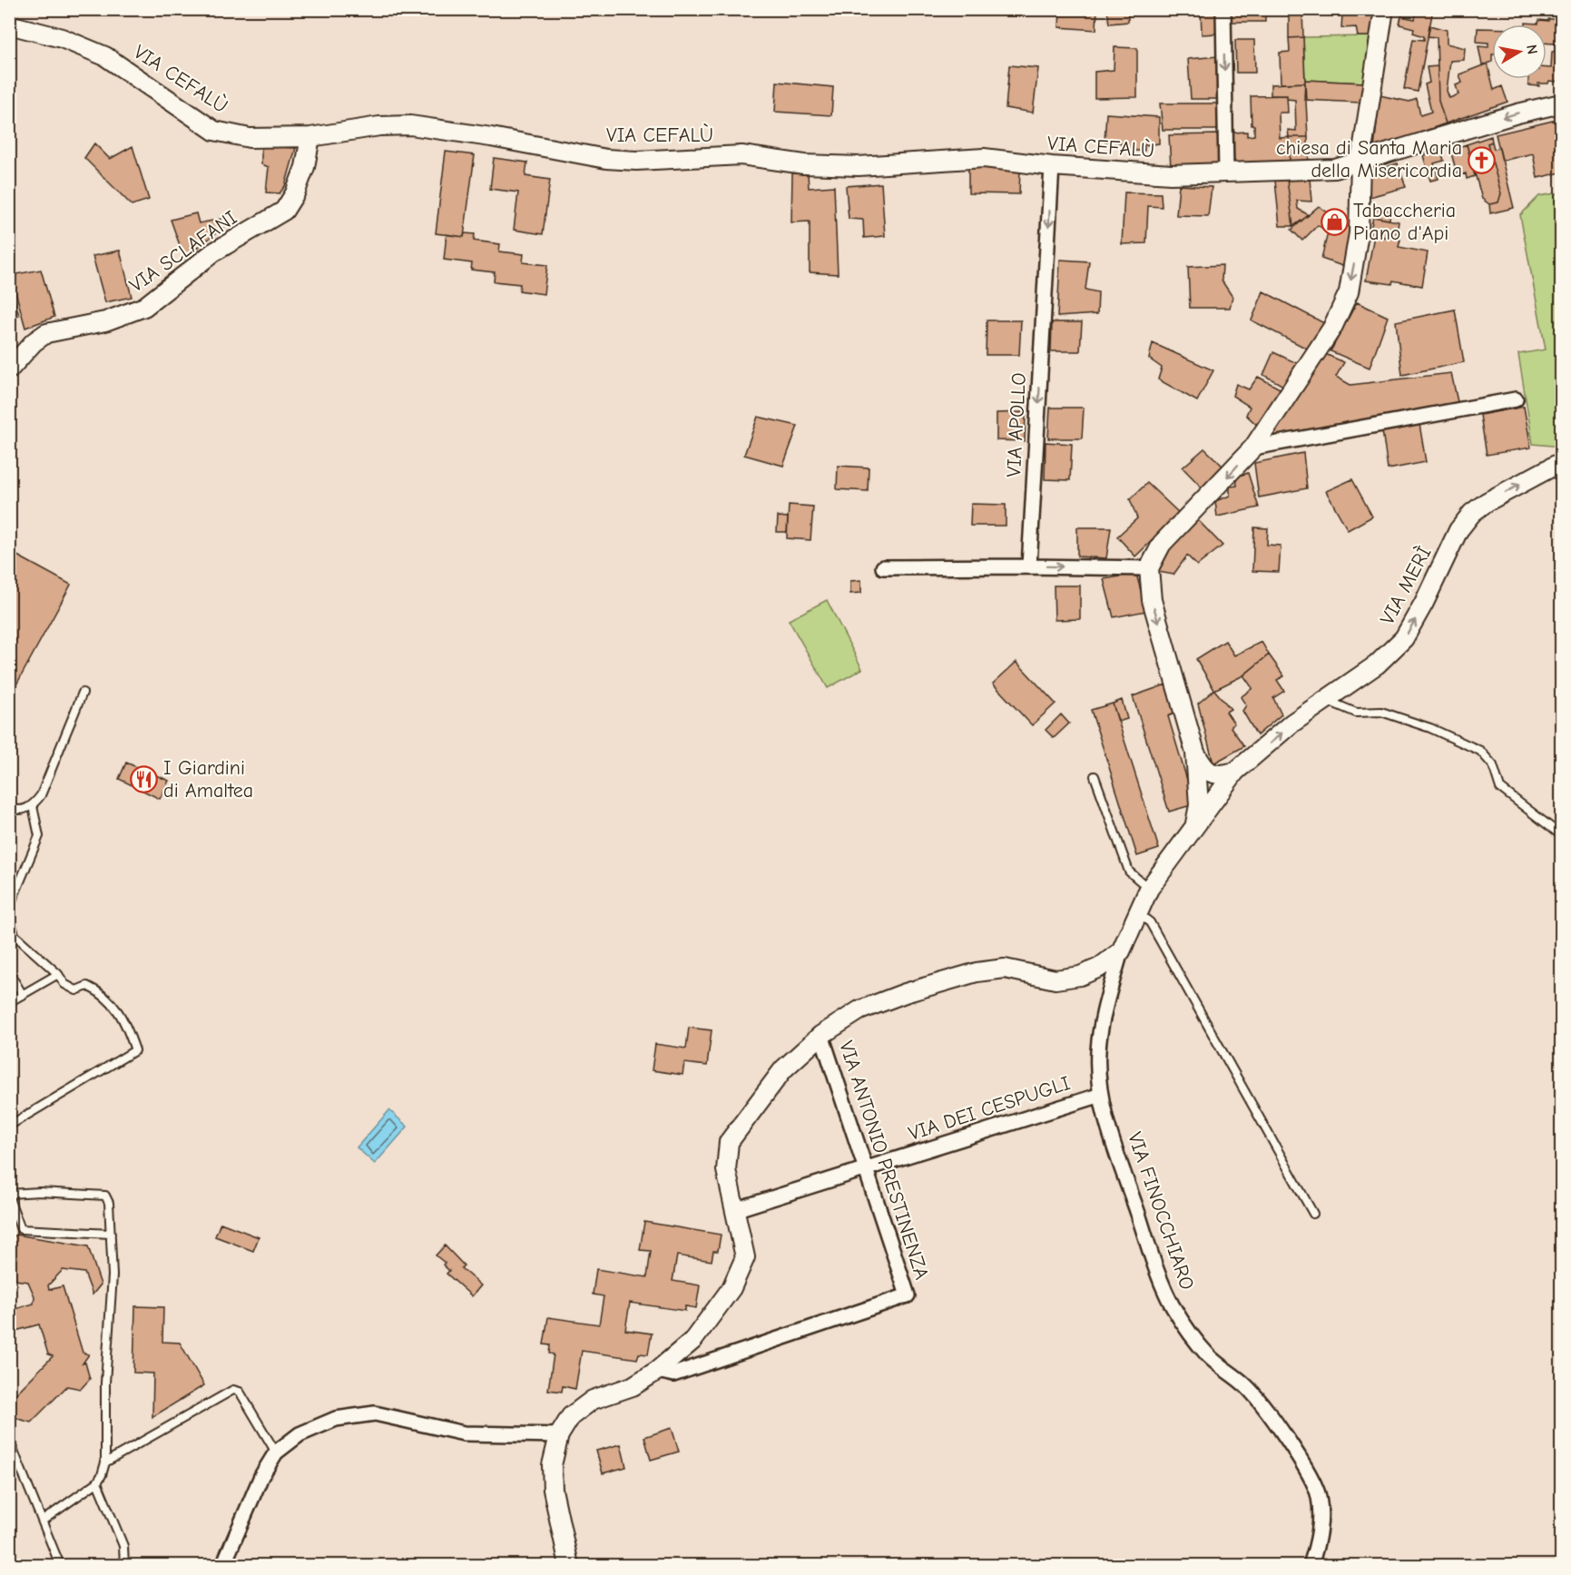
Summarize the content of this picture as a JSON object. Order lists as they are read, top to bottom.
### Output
{
  "streets": {
    "street": [
      "VIA CEFALÙ",
      "VIA SCLAFANI",
      "VIA APOLLO",
      "VIA MERÌ",
      "VIA DEI CESPUGLI",
      "VIA ANTONIO PRESTINENZA",
      "VIA FINOCCHIARO"
    ]
  },
  "crossings": [
    ["VIA CEFALÙ", "VIA SCLAFANI"],
    ["VIA CEFALÙ", "VIA APOLLO"],
    ["VIA MERÌ", "VIA FINOCCHIARO"],
    ["VIA DEI CESPUGLI", "VIA ANTONIO PRESTINENZA"],
    ["VIA DEI CESPUGLI", "VIA FINOCCHIARO"]
  ],
  "one_way": ["VIA APOLLO", "VIA MERÌ"],
  "places": {
    "church": ["chiesa di Santa Maria della Misericordia"],
    "shop": ["Tabaccheria Piano d'Api"],
    "restaurant": ["I Giardini di Amaltea"]
  },
  "north": "right"
}
